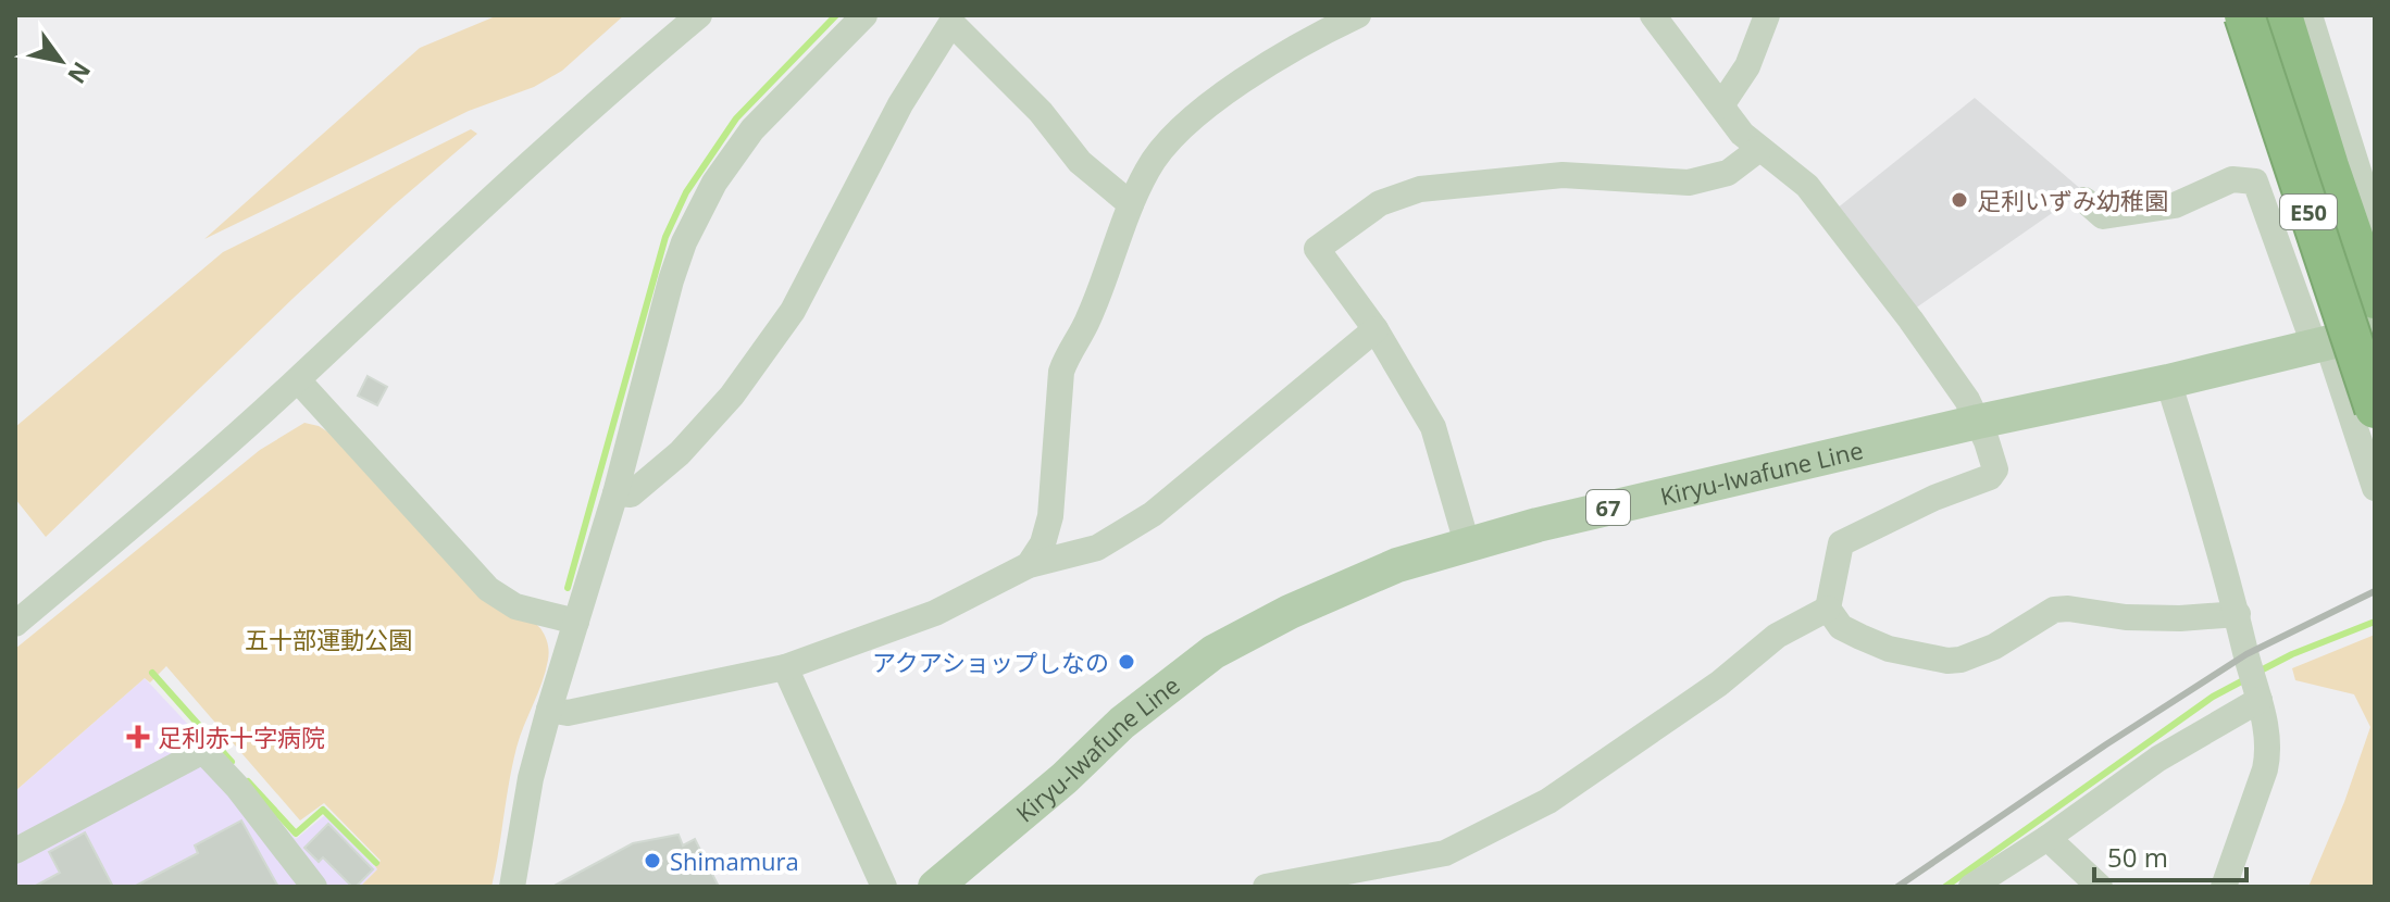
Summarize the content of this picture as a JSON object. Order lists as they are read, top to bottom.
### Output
{
  "streets": {
    "highway": ["E50"],
    "main road": ["Kiryu-Iwafune Line", "67"]
  },
  "parks": ["五十部運動公園"],
  "places": {
    "other": ["足利いずみ幼稚園", "アクアショップしなの", "Shimamura"],
    "health": ["足利赤十字病院"]
  },
  "scale_bar": "50 m",
  "north": "bottom right"
}
